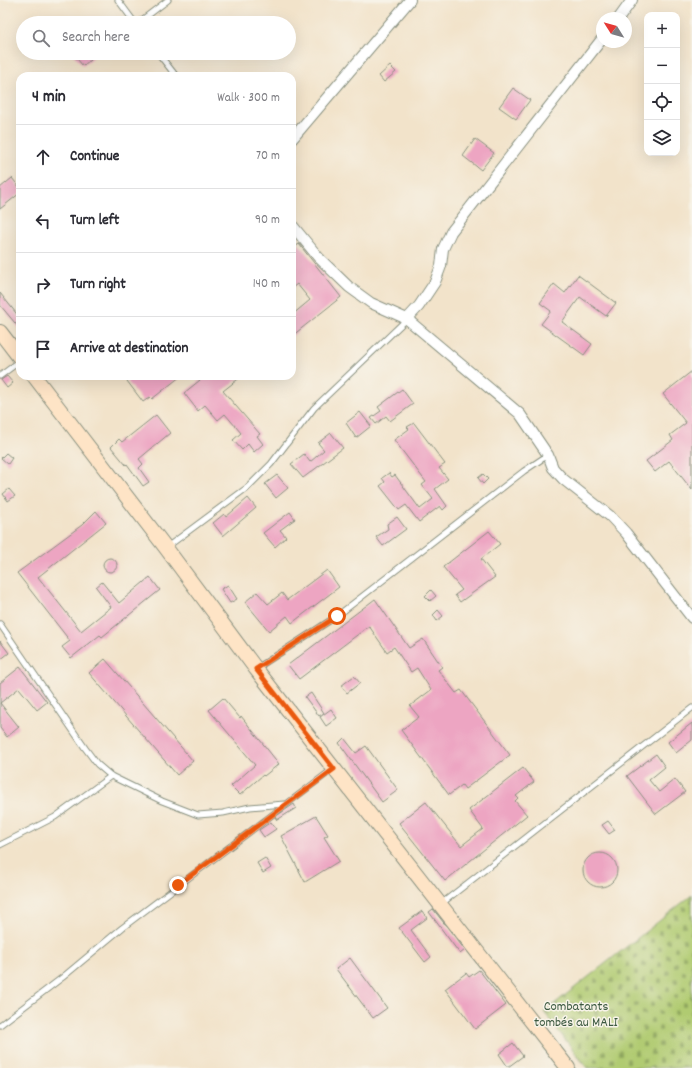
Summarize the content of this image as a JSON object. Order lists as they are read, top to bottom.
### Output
{
  "parks": ["Combatants tombés au MALI"],
  "north": "top left",
  "page": {
    "map_buttons": ["+", "−"],
    "search": "Search here",
    "heading": ["4 min", "Walk · 300 m"],
    "list": [
      ["Continue", "70 m"],
      ["Turn left", "90 m"],
      ["Turn right", "140 m"],
      "Arrive at destination"
    ]
  }
}
